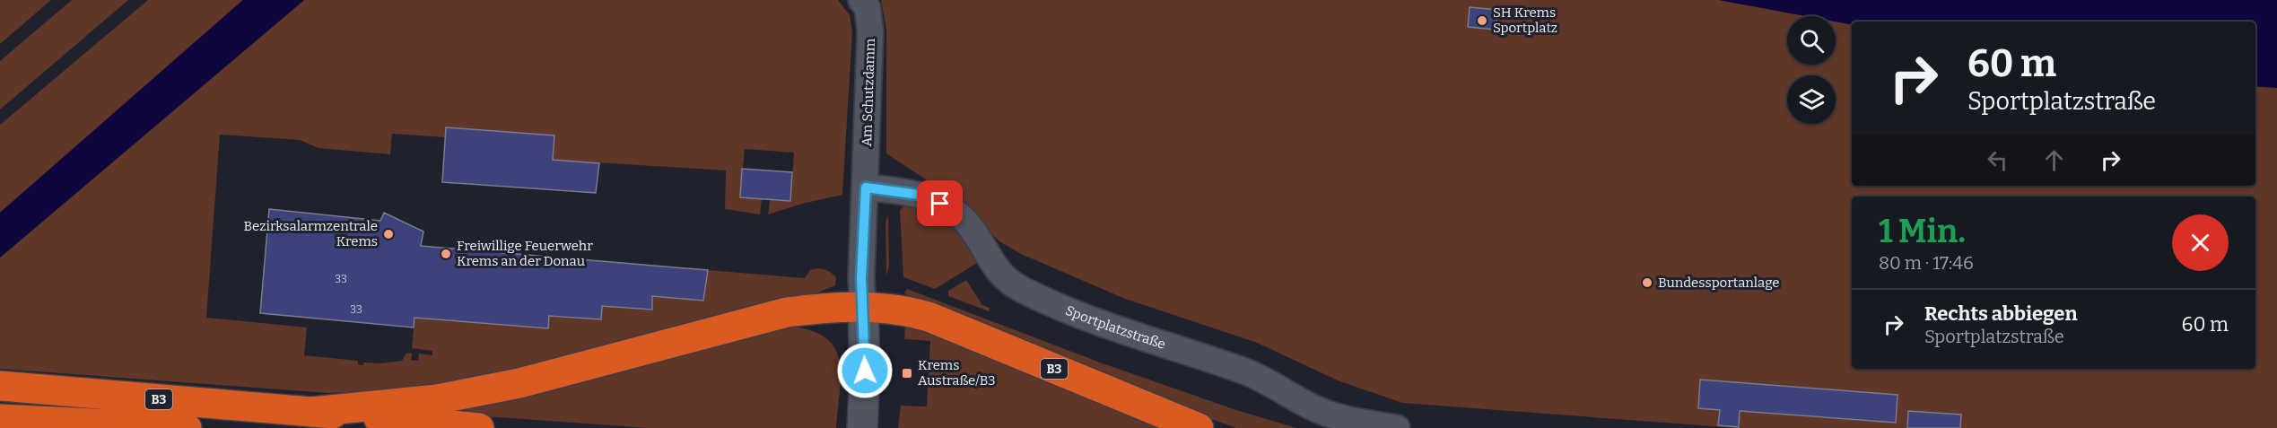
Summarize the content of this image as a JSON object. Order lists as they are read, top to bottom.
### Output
{
  "streets": {
    "highway": ["B3"],
    "street": ["Am Schutzdamm", "Sportplatzstraße"]
  },
  "crossings": [
    ["Am Schutzdamm", "Sportplatzstraße"],
    ["Am Schutzdamm", "B3"]
  ],
  "places": {
    "other": [
      "SH Krems Sportplatz",
      "Bezirksalarmzentrale Krems",
      "Freiwillige Feuerwehr Krems an der Donau",
      "Bundessportanlage"
    ],
    "transit": ["Krems Austraße/B3"]
  },
  "house_numbers": ["33", "33"],
  "page": {
    "turn": ["60 m", "Sportplatzstraße"],
    "heading": ["1 Min.", "80 m · 17:46"],
    "list": [
      {
        "name": "Rechts abbiegen",
        "note": "Sportplatzstraße",
        "value": "60 m"
      }
    ]
  }
}
